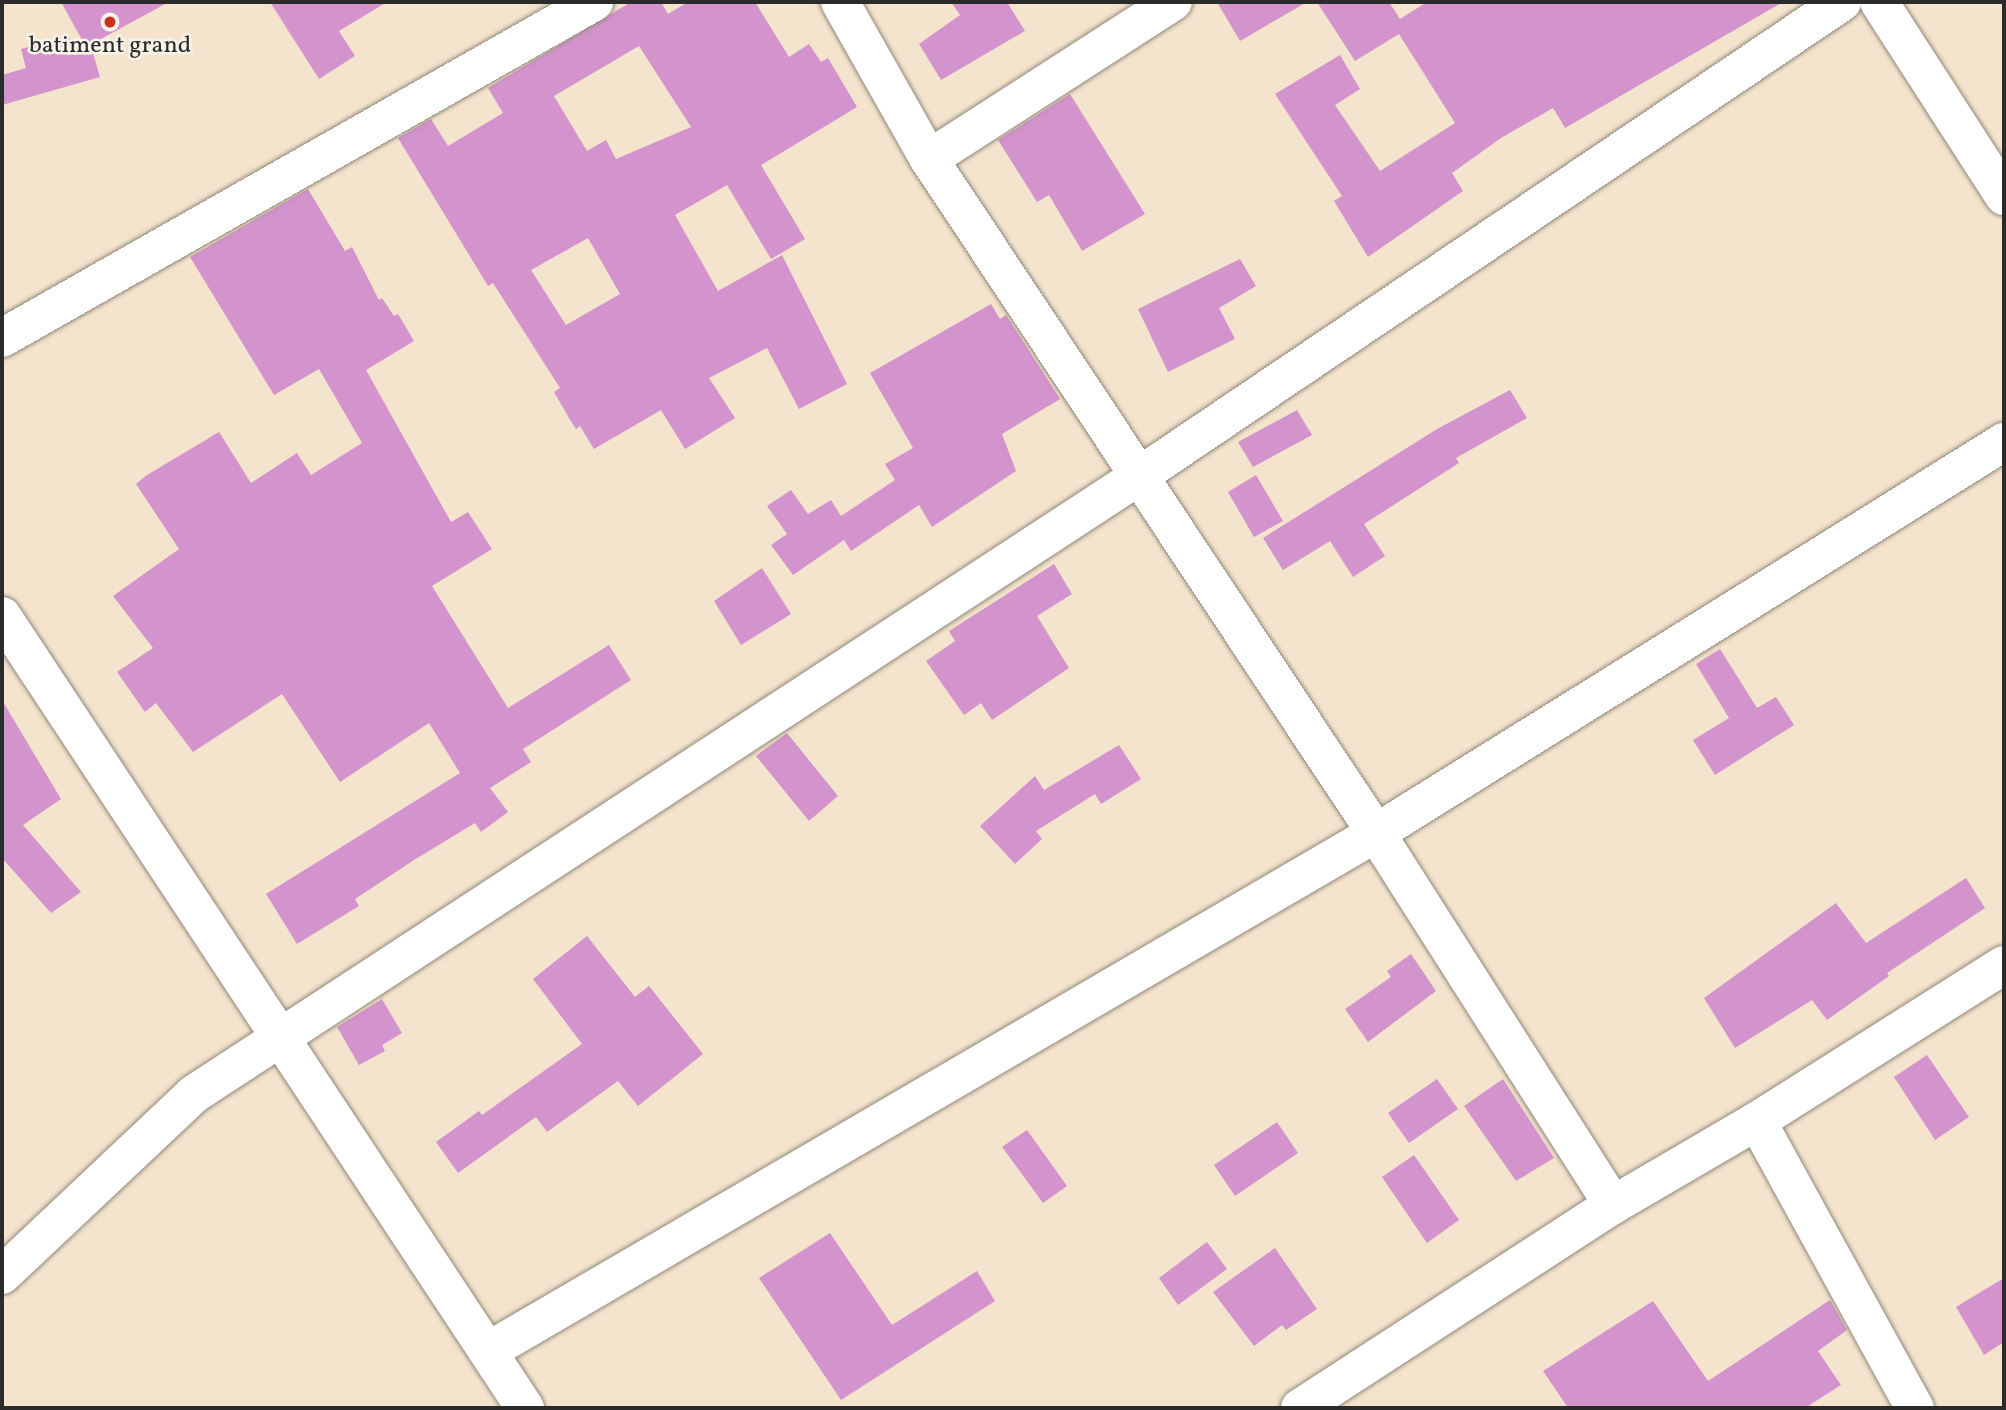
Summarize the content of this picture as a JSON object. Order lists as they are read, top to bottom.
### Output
{
  "places": ["batiment grand"]
}
